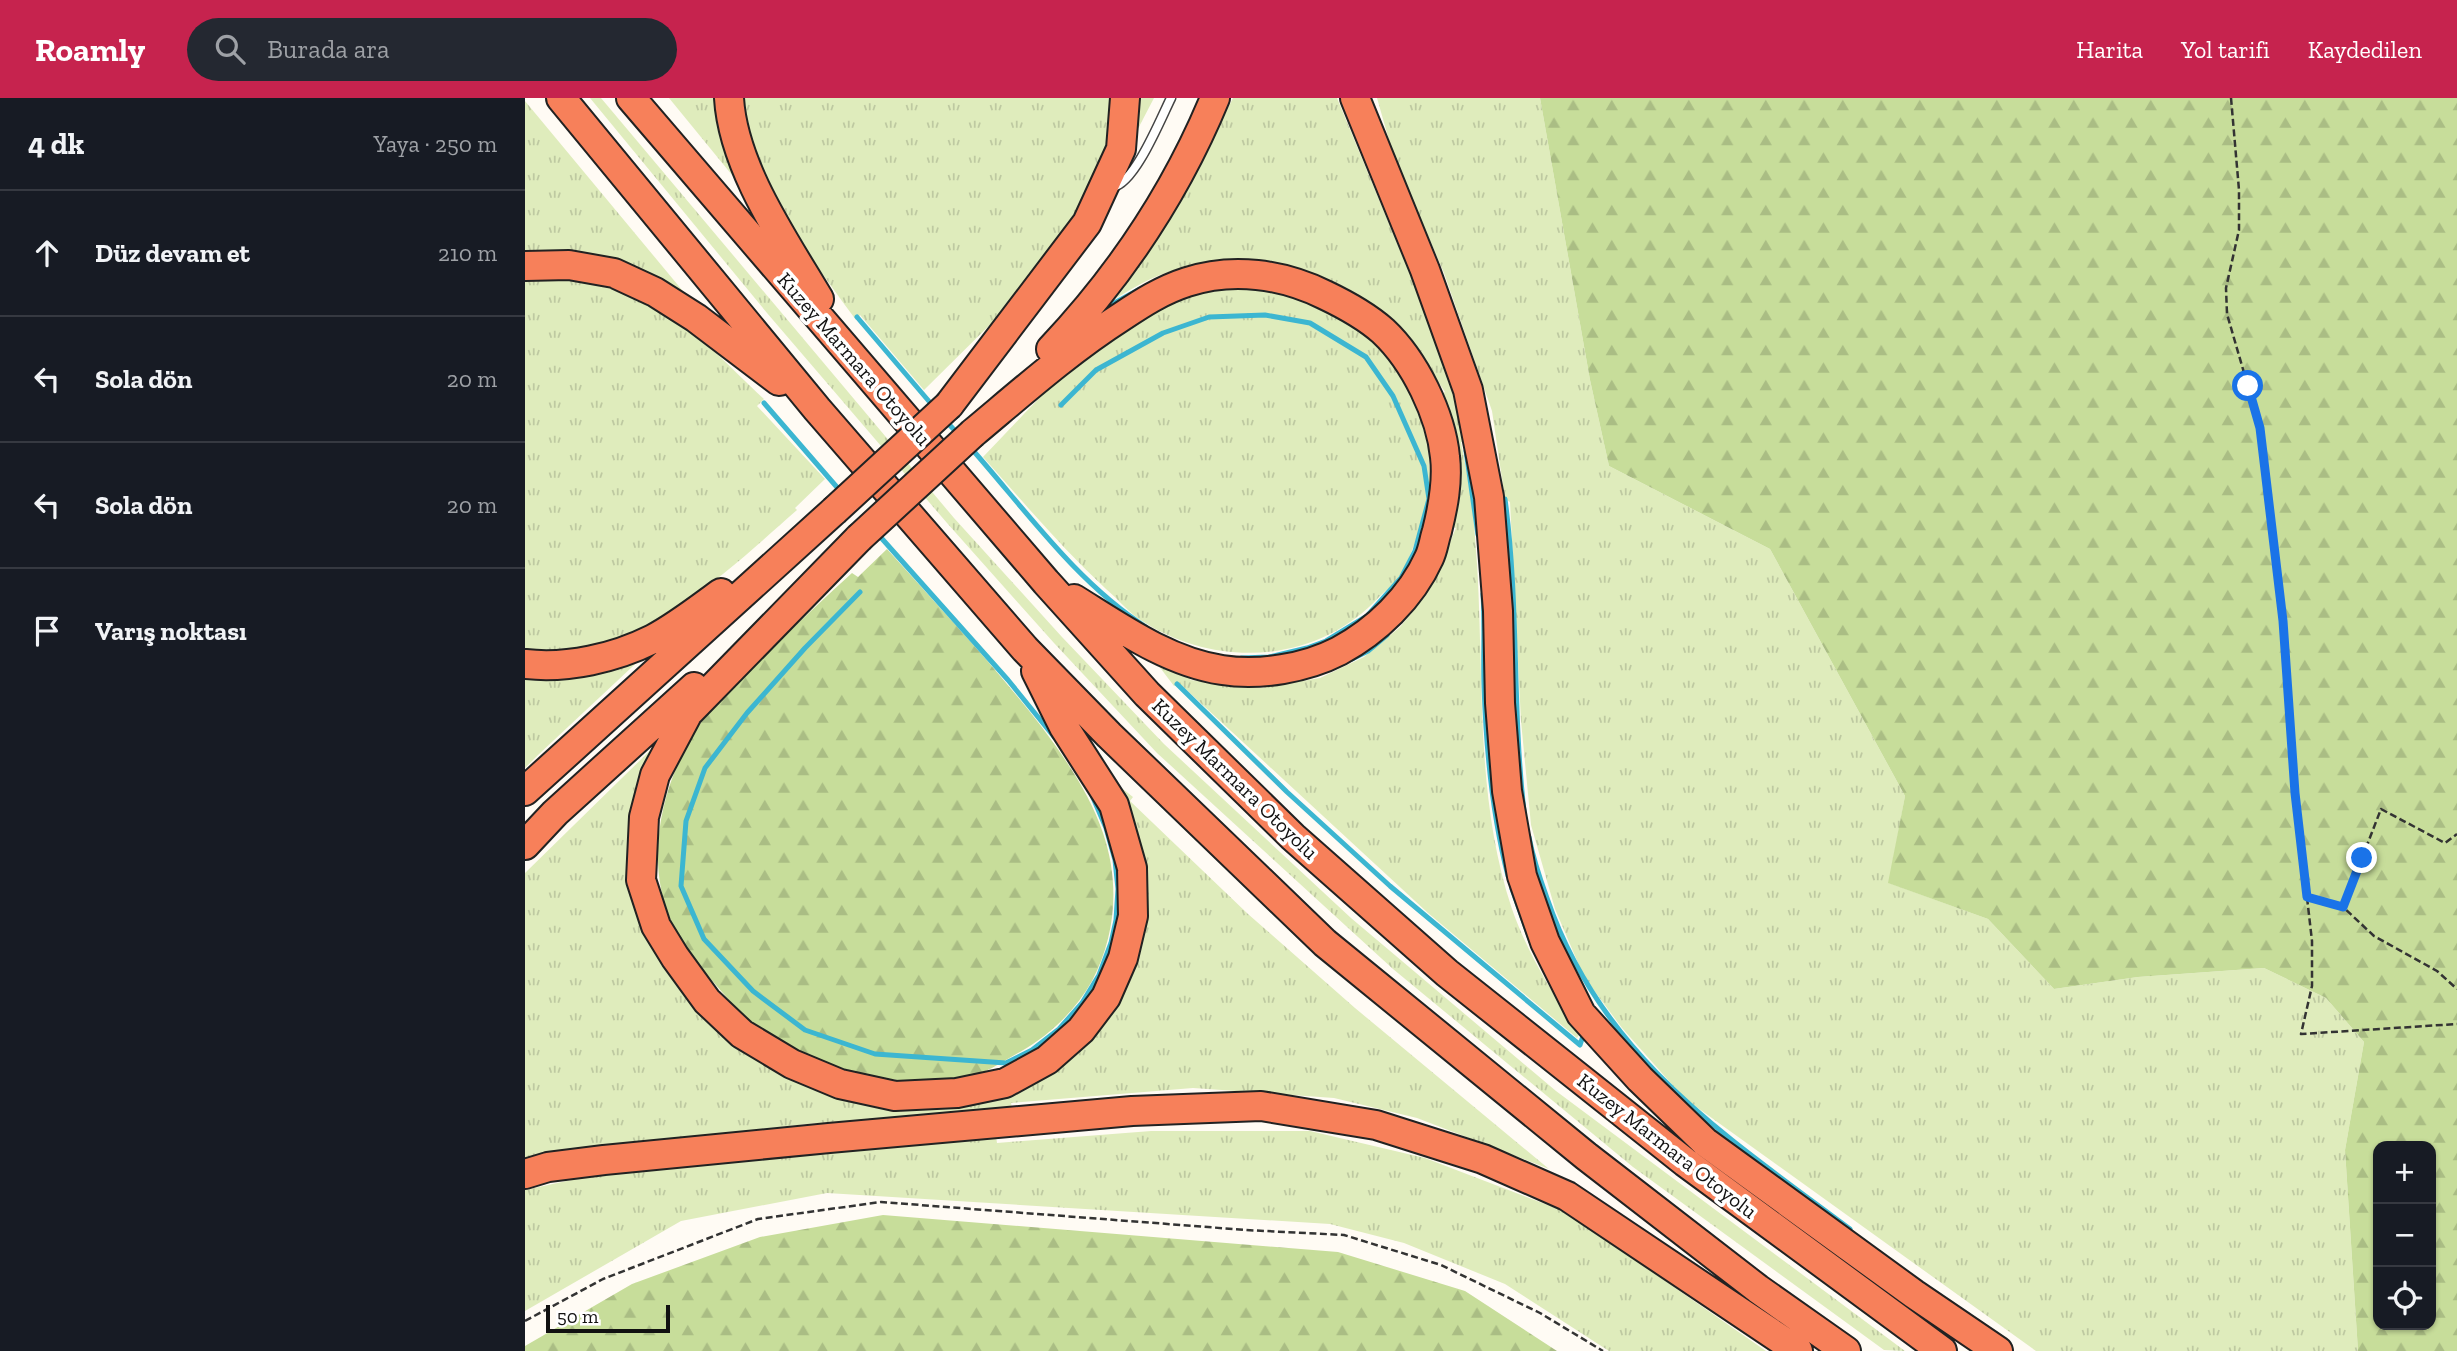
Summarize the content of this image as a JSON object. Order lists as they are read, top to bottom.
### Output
{
  "streets": {
    "highway": ["Kuzey Marmara Otoyolu"]
  },
  "scale_bar": "50 m",
  "page": {
    "header": "Roamly",
    "search": "Burada ara",
    "nav": ["Harita", "Yol tarifi", "Kaydedilen"],
    "heading": ["4 dk", "Yaya · 250 m"],
    "list": [
      ["Düz devam et", "210 m"],
      ["Sola dön", "20 m"],
      ["Sola dön", "20 m"],
      "Varış noktası"
    ],
    "map_buttons": ["+", "−"],
    "scale": "50 m"
  }
}
